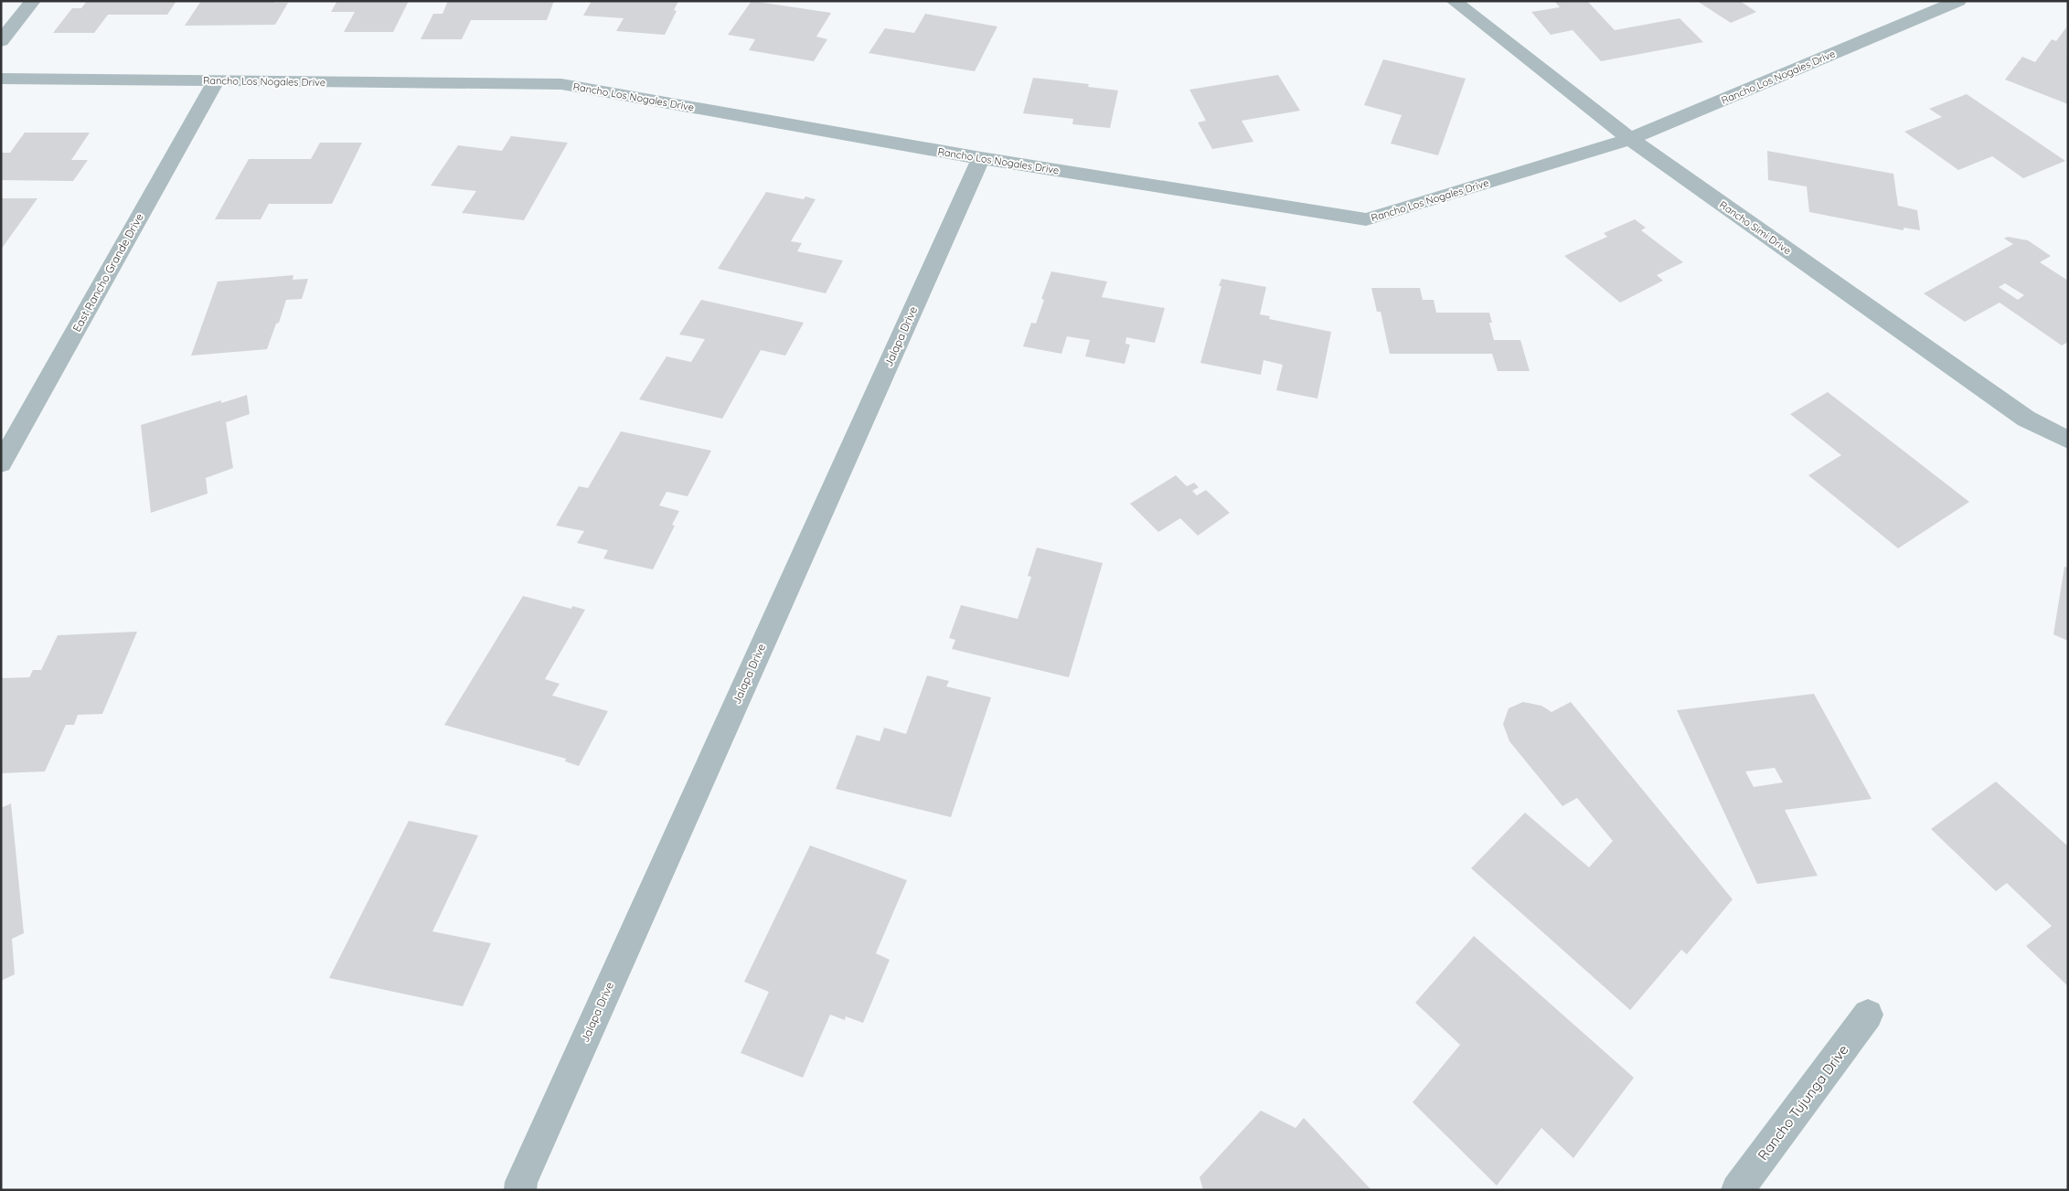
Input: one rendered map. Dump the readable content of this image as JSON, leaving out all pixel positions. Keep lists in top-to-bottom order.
{
  "streets": {
    "street": [
      "Rancho Los Nogales Drive",
      "Rancho Simi Drive",
      "East Rancho Grande Drive",
      "Jalapa Drive",
      "Rancho Tujunga Drive"
    ]
  },
  "crossings": [
    ["Rancho Los Nogales Drive", "Rancho Simi Drive"],
    ["Rancho Los Nogales Drive", "East Rancho Grande Drive"],
    ["Rancho Los Nogales Drive", "Jalapa Drive"]
  ]
}
